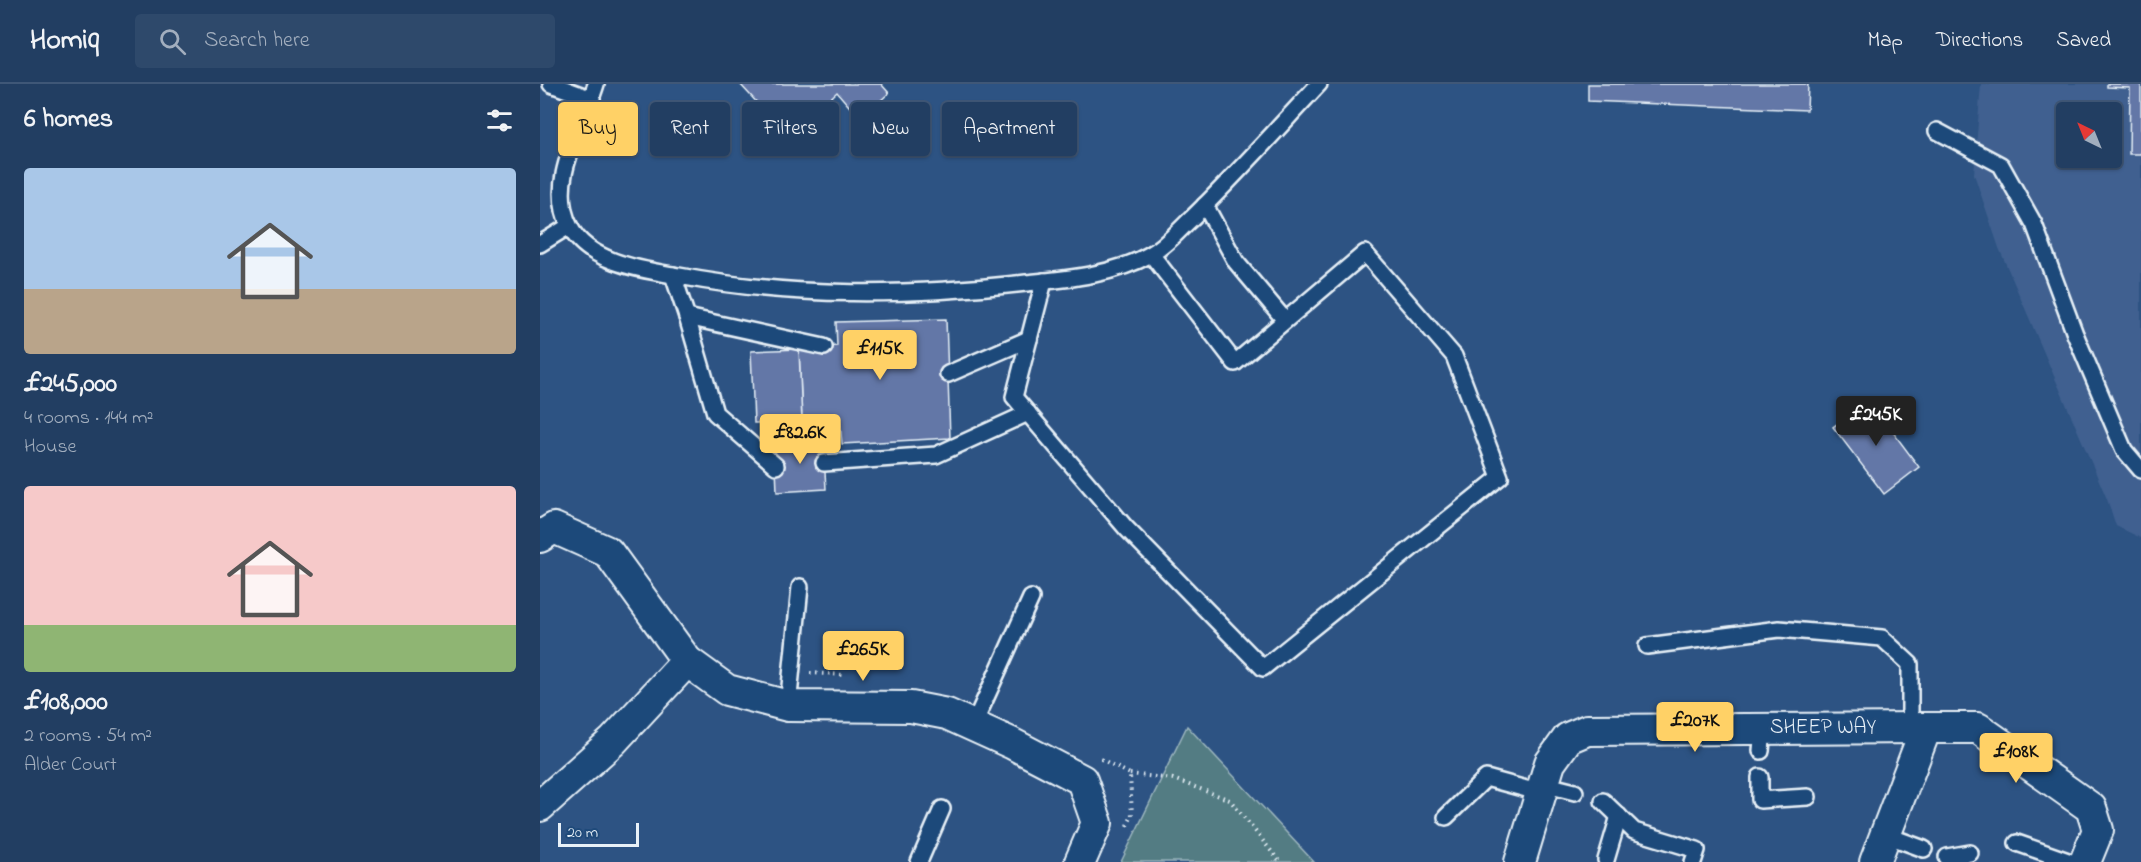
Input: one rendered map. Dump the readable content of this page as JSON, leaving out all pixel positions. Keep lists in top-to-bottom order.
{
  "streets": {
    "street": ["SHEEP WAY"]
  },
  "scale_bar": "20 m",
  "north": "top left",
  "page": {
    "header": "Homiq",
    "search": "Search here",
    "nav": ["Map", "Directions", "Saved"],
    "heading": "6 homes",
    "chip": [
      "Buy",
      "Rent",
      "Filters",
      "New",
      "Apartment"
    ],
    "list": [
      {
        "name": "£245,000",
        "note": "4 rooms · 144 m² · House"
      },
      {
        "name": "£108,000",
        "note": "2 rooms · 54 m² · Alder Court"
      }
    ],
    "price": [
      "£115K",
      "£245K",
      "£82.6K",
      "£265K",
      "£207K",
      "£108K"
    ],
    "scale": "20 m"
  }
}
